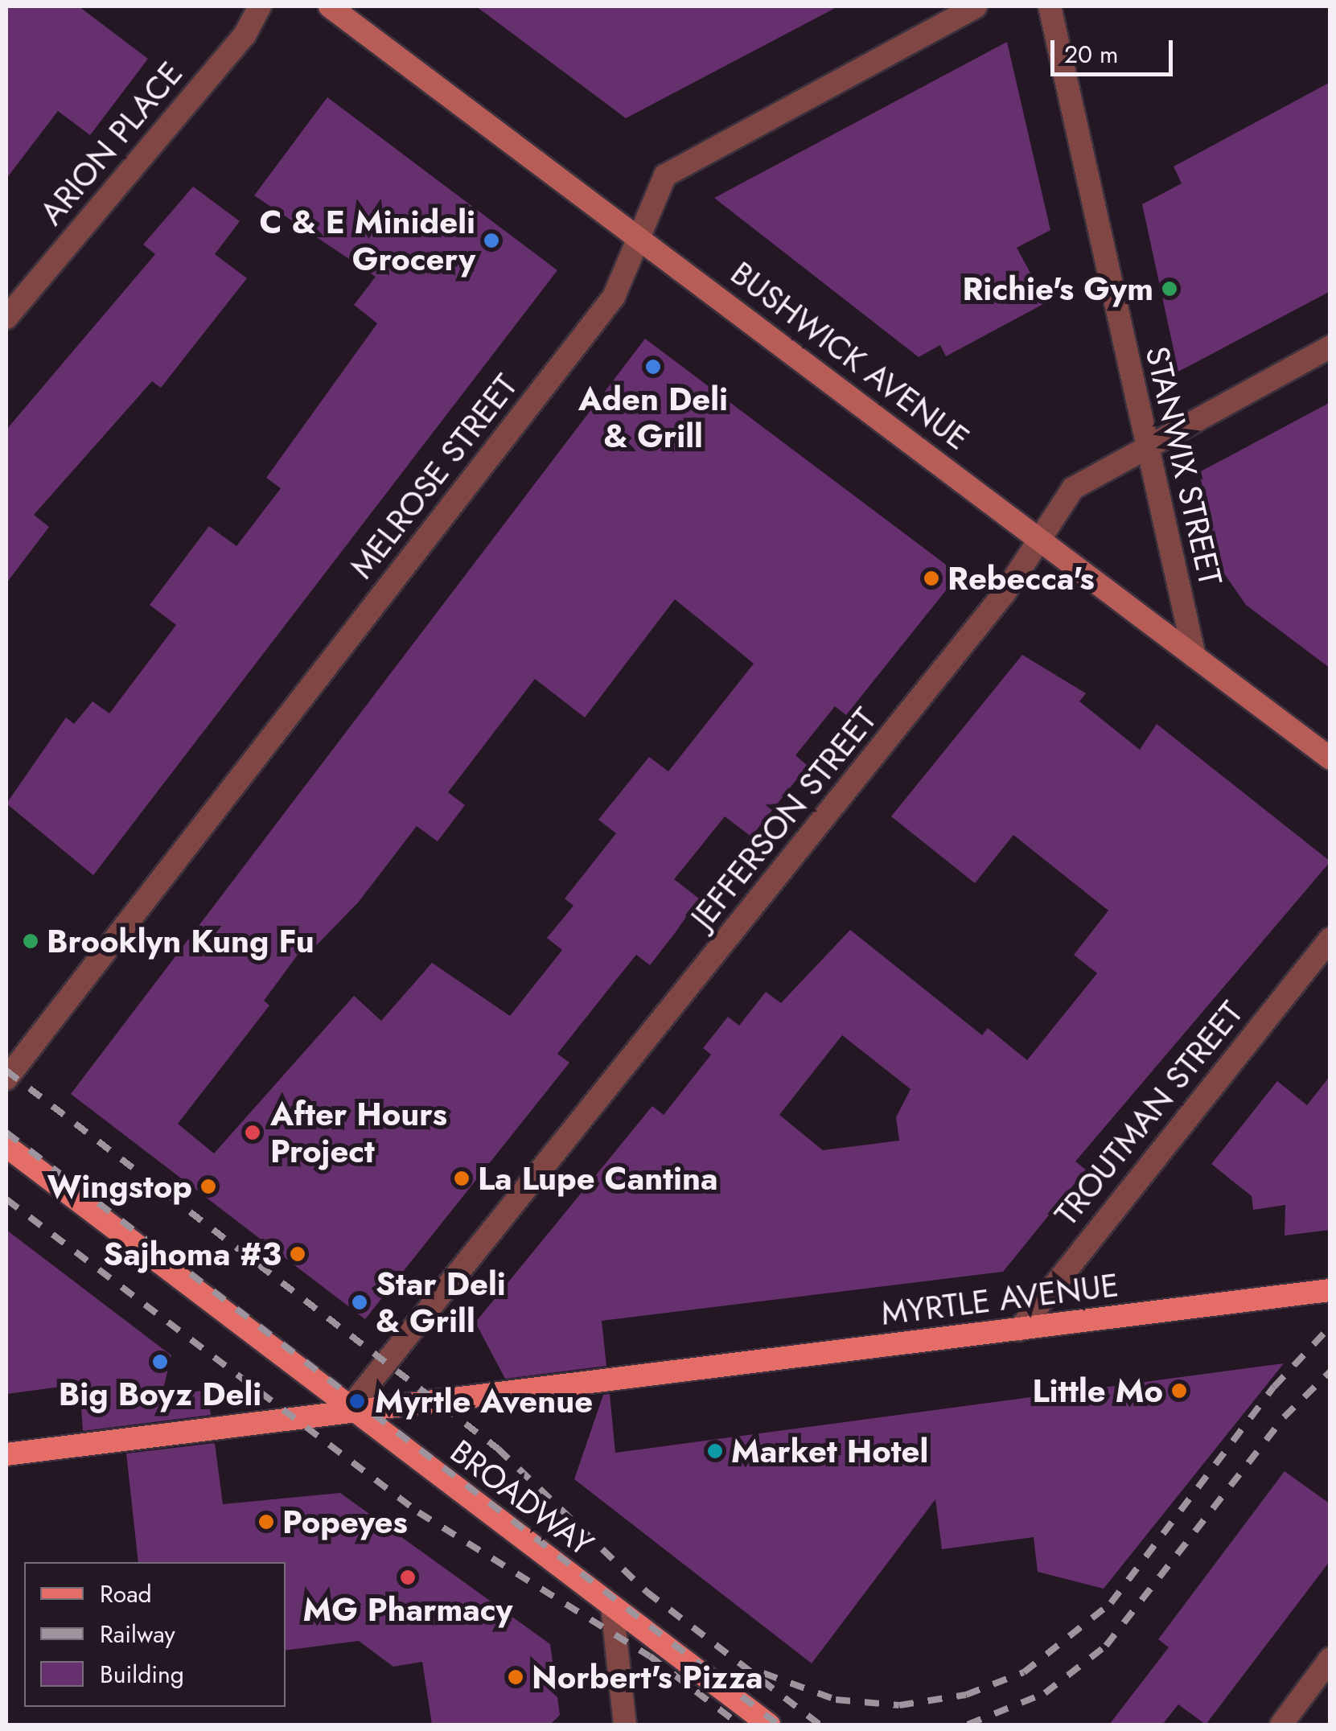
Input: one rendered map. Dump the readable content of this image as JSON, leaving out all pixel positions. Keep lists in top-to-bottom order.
{
  "streets": {
    "main road": ["BUSHWICK AVENUE", "MYRTLE AVENUE", "BROADWAY"],
    "street": [
      "ARION PLACE",
      "STANWIX STREET",
      "MELROSE STREET",
      "JEFFERSON STREET",
      "TROUTMAN STREET"
    ]
  },
  "crossings": [
    ["BUSHWICK AVENUE", "STANWIX STREET"],
    ["BUSHWICK AVENUE", "MELROSE STREET"],
    ["BUSHWICK AVENUE", "JEFFERSON STREET"],
    ["STANWIX STREET", "JEFFERSON STREET"],
    ["JEFFERSON STREET", "MYRTLE AVENUE"],
    ["JEFFERSON STREET", "BROADWAY"],
    ["TROUTMAN STREET", "MYRTLE AVENUE"],
    ["MYRTLE AVENUE", "BROADWAY"]
  ],
  "places": [
    "C & E Minideli Grocery",
    "Richie's Gym",
    "Aden Deli & Grill",
    "Rebecca's",
    "Brooklyn Kung Fu",
    "After Hours Project",
    "La Lupe Cantina",
    "Wingstop",
    "Sajhoma #3",
    "Star Deli & Grill",
    "Big Boyz Deli",
    "Little Mo",
    "Myrtle Avenue",
    "Market Hotel",
    "Popeyes",
    "MG Pharmacy",
    "Norbert's Pizza"
  ],
  "legend": ["Road", "Railway", "Building"],
  "scale_bar": "20 m"
}
